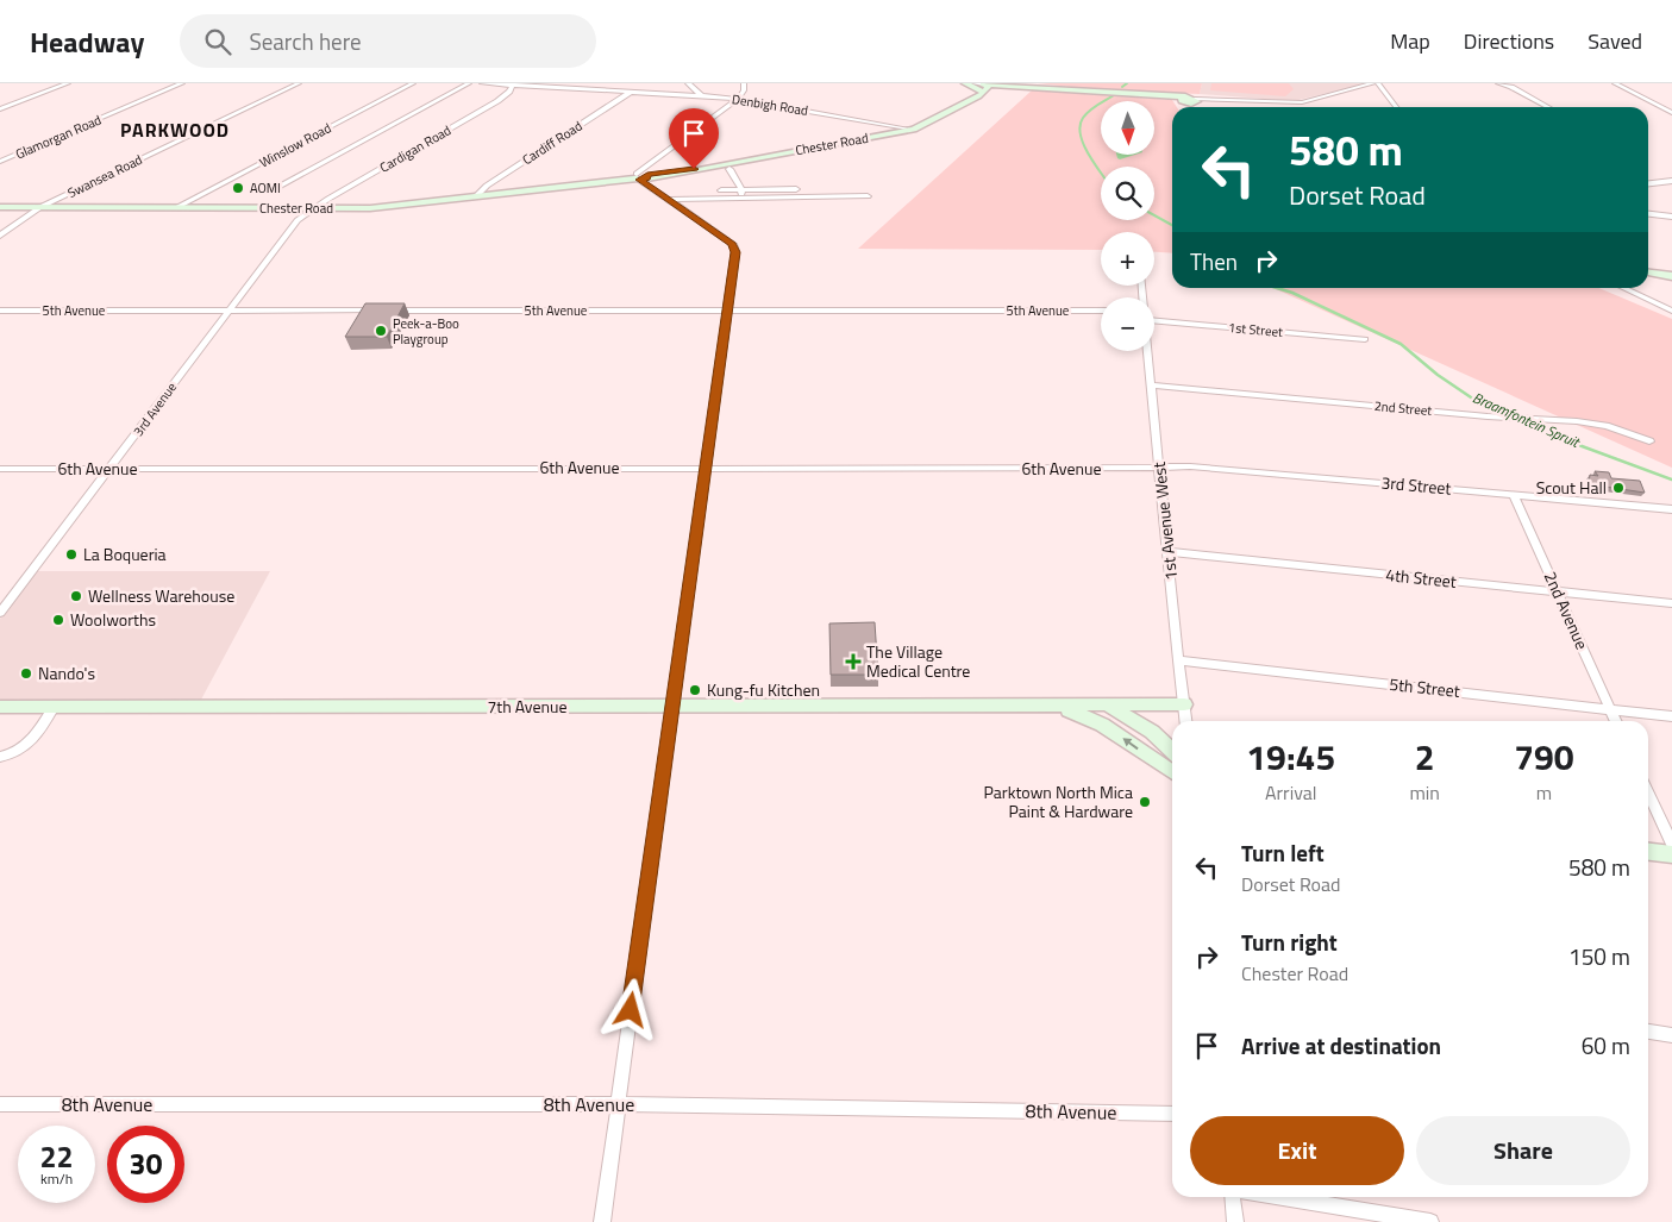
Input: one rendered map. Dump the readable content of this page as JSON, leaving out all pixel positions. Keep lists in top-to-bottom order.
{
  "streets": {
    "street": [
      "Denbigh Road",
      "Glamorgan Road",
      "Cardiff Road",
      "Chester Road",
      "Winslow Road",
      "Cardigan Road",
      "Swansea Road",
      "5th Avenue",
      "1st Street",
      "2nd Street",
      "3rd Avenue",
      "6th Avenue",
      "3rd Street",
      "1st Avenue West",
      "4th Street",
      "2nd Avenue",
      "5th Street",
      "7th Avenue",
      "8th Avenue"
    ]
  },
  "crossings": [
    ["Denbigh Road", "Cardiff Road"],
    ["Denbigh Road", "Chester Road"],
    ["Denbigh Road", "Cardigan Road"],
    ["Cardiff Road", "Chester Road"],
    ["Chester Road", "Winslow Road"],
    ["Chester Road", "Cardigan Road"],
    ["Chester Road", "Swansea Road"],
    ["Chester Road", "3rd Avenue"],
    ["Cardigan Road", "3rd Avenue"],
    ["5th Avenue", "3rd Avenue"],
    ["2nd Street", "1st Avenue West"],
    ["3rd Avenue", "6th Avenue"],
    ["6th Avenue", "3rd Street"],
    ["6th Avenue", "1st Avenue West"],
    ["3rd Street", "1st Avenue West"],
    ["3rd Street", "2nd Avenue"],
    ["1st Avenue West", "4th Street"],
    ["1st Avenue West", "5th Street"],
    ["1st Avenue West", "7th Avenue"],
    ["4th Street", "2nd Avenue"],
    ["2nd Avenue", "5th Street"]
  ],
  "districts": ["PARKWOOD"],
  "water": ["Braamfontein Spruit"],
  "places": {
    "other": [
      "AOMI",
      "Peek-a-Boo Playgroup",
      "Scout Hall",
      "La Boqueria",
      "Wellness Warehouse",
      "Woolworths",
      "Nando's",
      "Kung-fu Kitchen",
      "Parktown North Mica Paint & Hardware"
    ],
    "health": ["The Village Medical Centre"]
  },
  "north": "bottom",
  "page": {
    "header": "Headway",
    "search": "Search here",
    "nav": ["Map", "Directions", "Saved"],
    "map_buttons": ["+", "−"],
    "turn": ["580 m", "Dorset Road"],
    "then": "Then",
    "eta": [
      "19:45",
      "Arrival",
      "2",
      "min",
      "790",
      "m"
    ],
    "list": [
      {
        "name": "Turn left",
        "note": "Dorset Road",
        "value": "580 m"
      },
      {
        "name": "Turn right",
        "note": "Chester Road",
        "value": "150 m"
      },
      {
        "name": "Arrive at destination",
        "value": "60 m"
      }
    ],
    "buttons": ["Exit", "Share"],
    "speed": "22 km/h",
    "limit": "30"
  }
}
